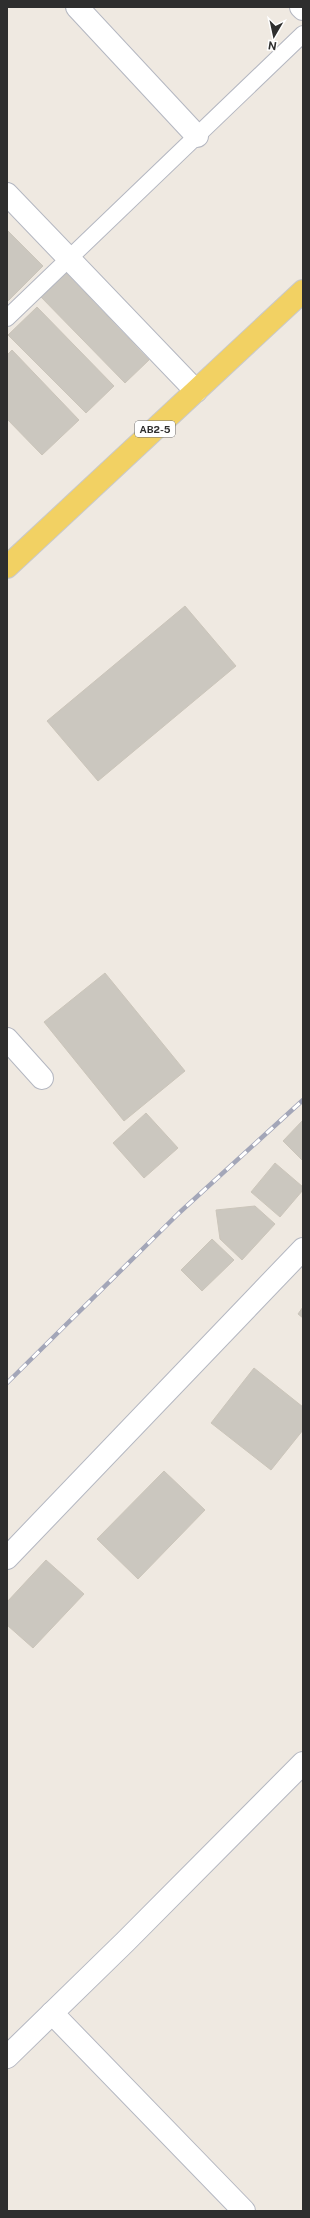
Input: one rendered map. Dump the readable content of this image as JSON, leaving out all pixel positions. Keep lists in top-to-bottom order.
{
  "streets": {
    "main road": ["AB2-5"]
  },
  "north": "bottom"
}
